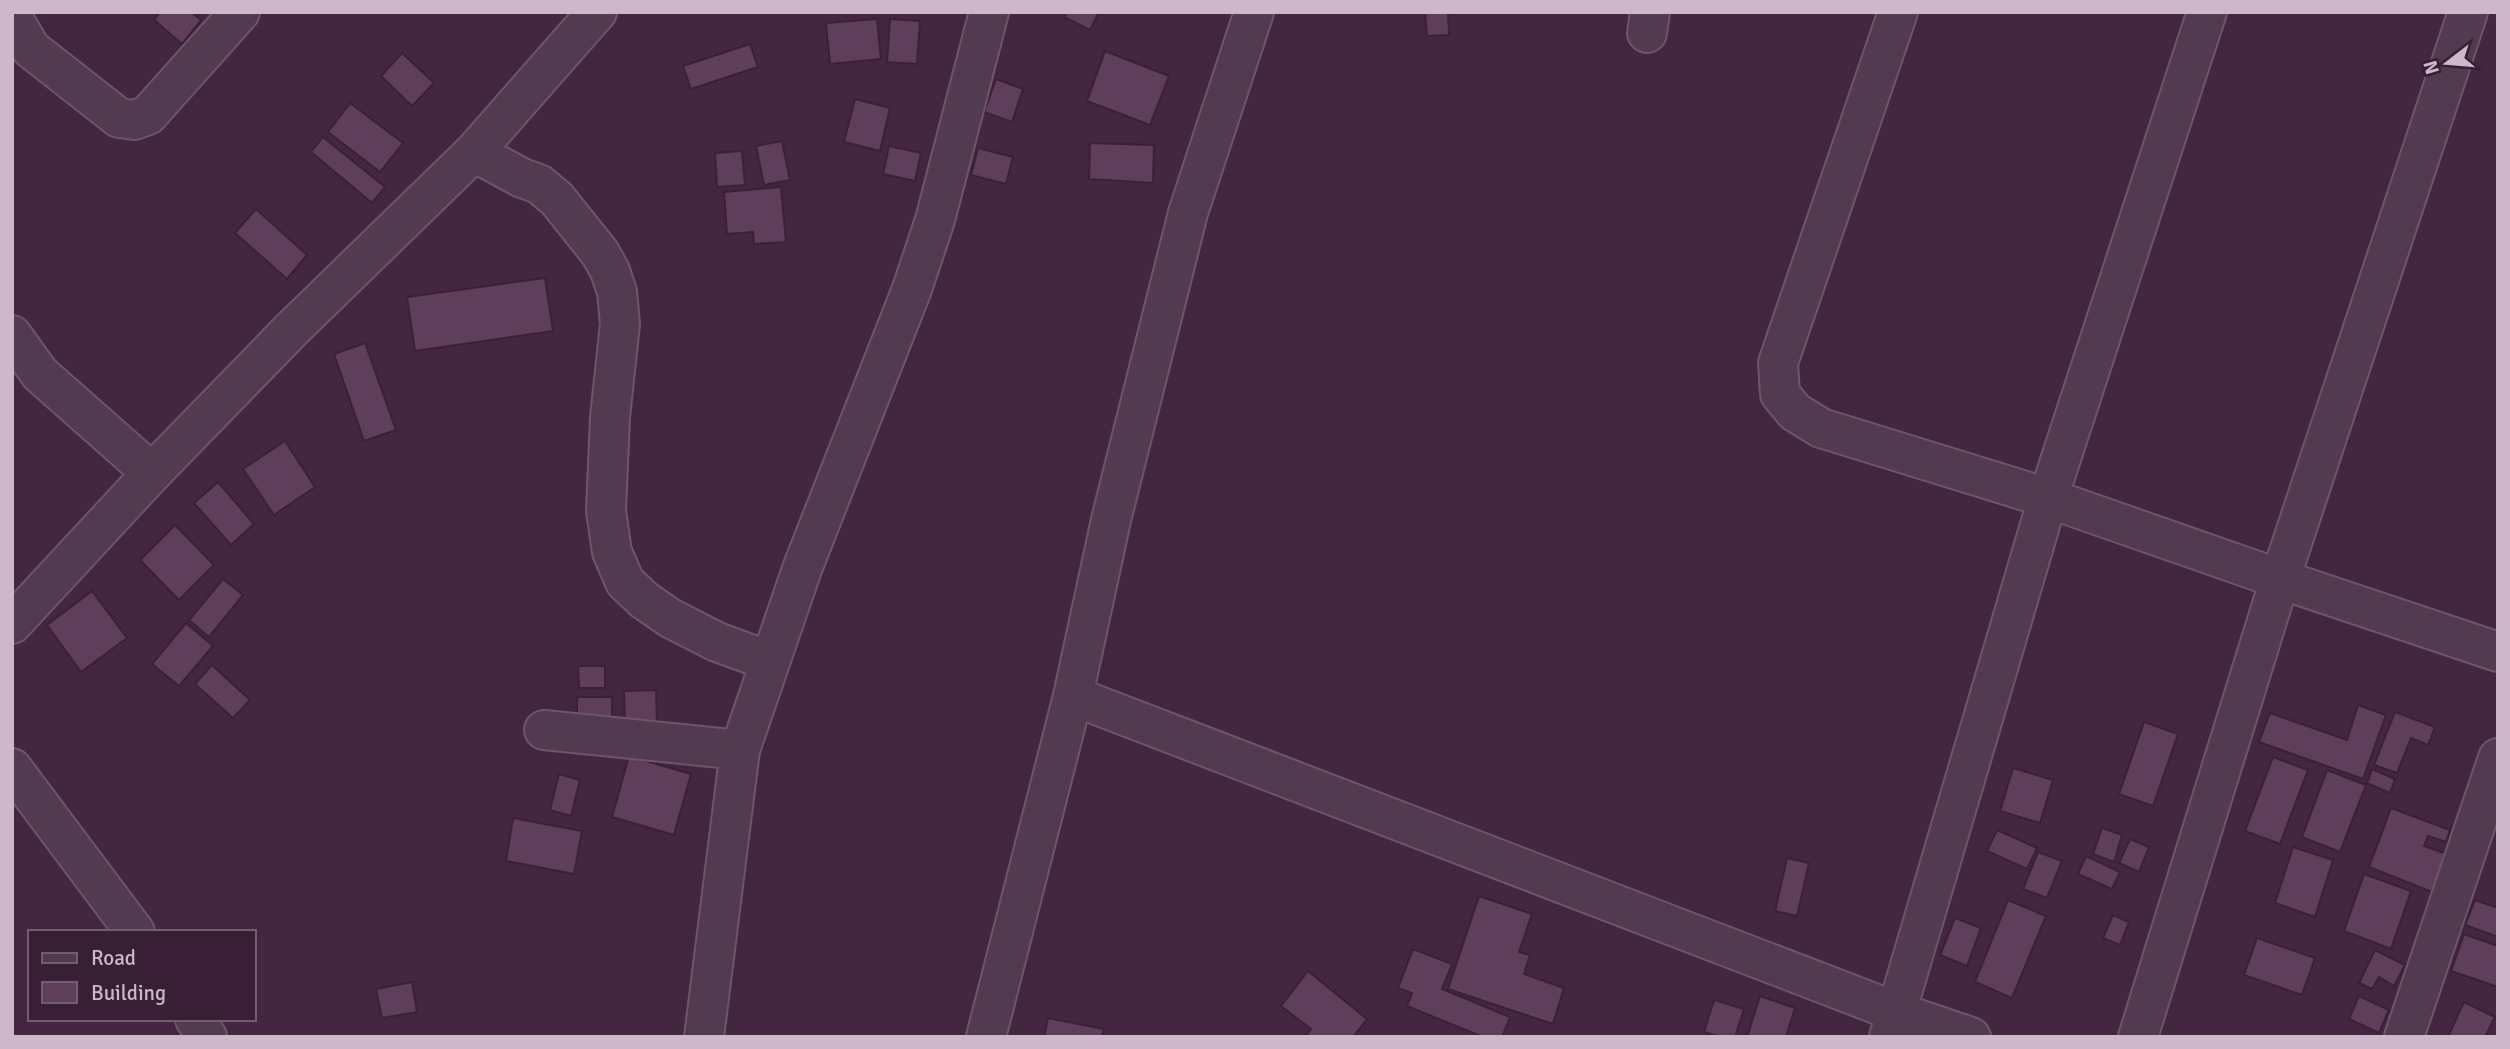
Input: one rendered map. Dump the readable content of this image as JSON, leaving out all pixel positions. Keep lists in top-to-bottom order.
{
  "legend": ["Road", "Building"],
  "north": "left"
}
